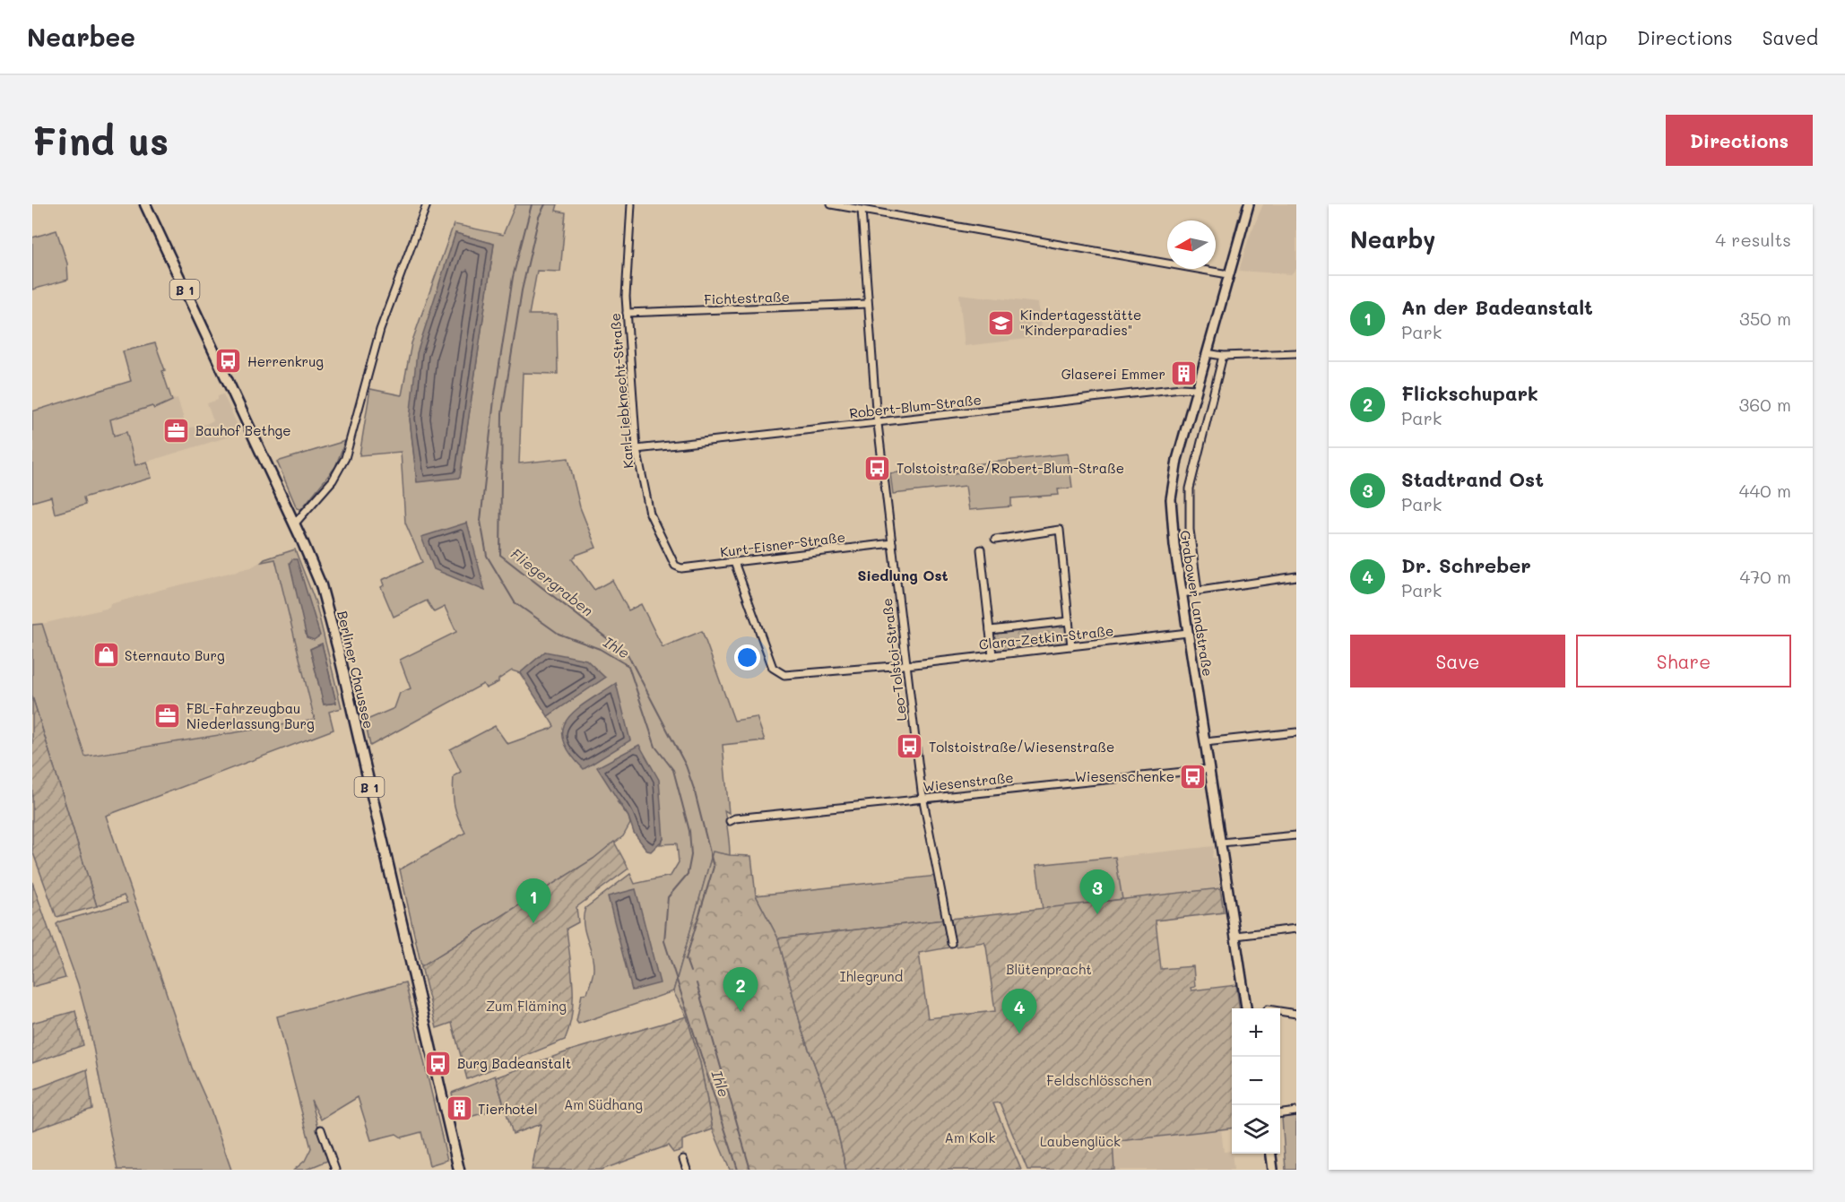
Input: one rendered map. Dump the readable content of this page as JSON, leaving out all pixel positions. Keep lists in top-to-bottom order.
{
  "streets": {
    "main road": ["B 1", "Grabower Landstraße", "Berliner Chaussee"],
    "street": [
      "Fichtestraße",
      "Karl-Liebknecht-Straße",
      "Robert-Blum-Straße",
      "Kurt-Eisner-Straße",
      "Clara-Zetkin-Straße",
      "Leo-Tolstoi-Straße",
      "Wiesenstraße"
    ]
  },
  "crossings": [
    ["Fichtestraße", "Karl-Liebknecht-Straße"],
    ["Fichtestraße", "Leo-Tolstoi-Straße"],
    ["Karl-Liebknecht-Straße", "Robert-Blum-Straße"],
    ["Karl-Liebknecht-Straße", "Kurt-Eisner-Straße"],
    ["Robert-Blum-Straße", "Grabower Landstraße"],
    ["Robert-Blum-Straße", "Leo-Tolstoi-Straße"],
    ["Kurt-Eisner-Straße", "Clara-Zetkin-Straße"],
    ["Kurt-Eisner-Straße", "Leo-Tolstoi-Straße"],
    ["Grabower Landstraße", "Clara-Zetkin-Straße"],
    ["Grabower Landstraße", "Wiesenstraße"],
    ["Clara-Zetkin-Straße", "Leo-Tolstoi-Straße"],
    ["Leo-Tolstoi-Straße", "Wiesenstraße"]
  ],
  "districts": ["Siedlung Ost"],
  "water": ["Fliegergraben", "Ihle"],
  "parks": [
    "Blütenpracht",
    "Ihlegrund",
    "Zum Fläming",
    "Feldschlösschen",
    "Am Südhang",
    "Am Kolk",
    "Laubenglück"
  ],
  "places": {
    "school or university": ["Kindertagesstätte \"Kinderparadies\""],
    "bus stop": [
      "Herrenkrug",
      "Tolstoistraße/Robert-Blum-Straße",
      "Tolstoistraße/Wiesenstraße",
      "Wiesenschenke",
      "Burg Badeanstalt"
    ],
    "building": ["Glaserei Emmer", "Tierhotel"],
    "office": ["Bauhof Bethge", "FBL-Fahrzeugbau Niederlassung Burg"],
    "shop": ["Sternauto Burg"]
  },
  "north": "left",
  "page": {
    "header": "Nearbee",
    "nav": ["Map", "Directions", "Saved"],
    "buttons": [
      "Directions",
      ["Save", "Share"]
    ],
    "title": "Find us",
    "heading": ["Nearby", "4 results"],
    "list": [
      {
        "mark": "1",
        "name": "An der Badeanstalt",
        "note": "Park",
        "value": "350 m"
      },
      {
        "mark": "2",
        "name": "Flickschupark",
        "note": "Park",
        "value": "360 m"
      },
      {
        "mark": "3",
        "name": "Stadtrand Ost",
        "note": "Park",
        "value": "440 m"
      },
      {
        "mark": "4",
        "name": "Dr. Schreber",
        "note": "Park",
        "value": "470 m"
      }
    ],
    "pins": [
      "3",
      "1",
      "2",
      "4"
    ],
    "map_buttons": ["+", "−"]
  }
}
